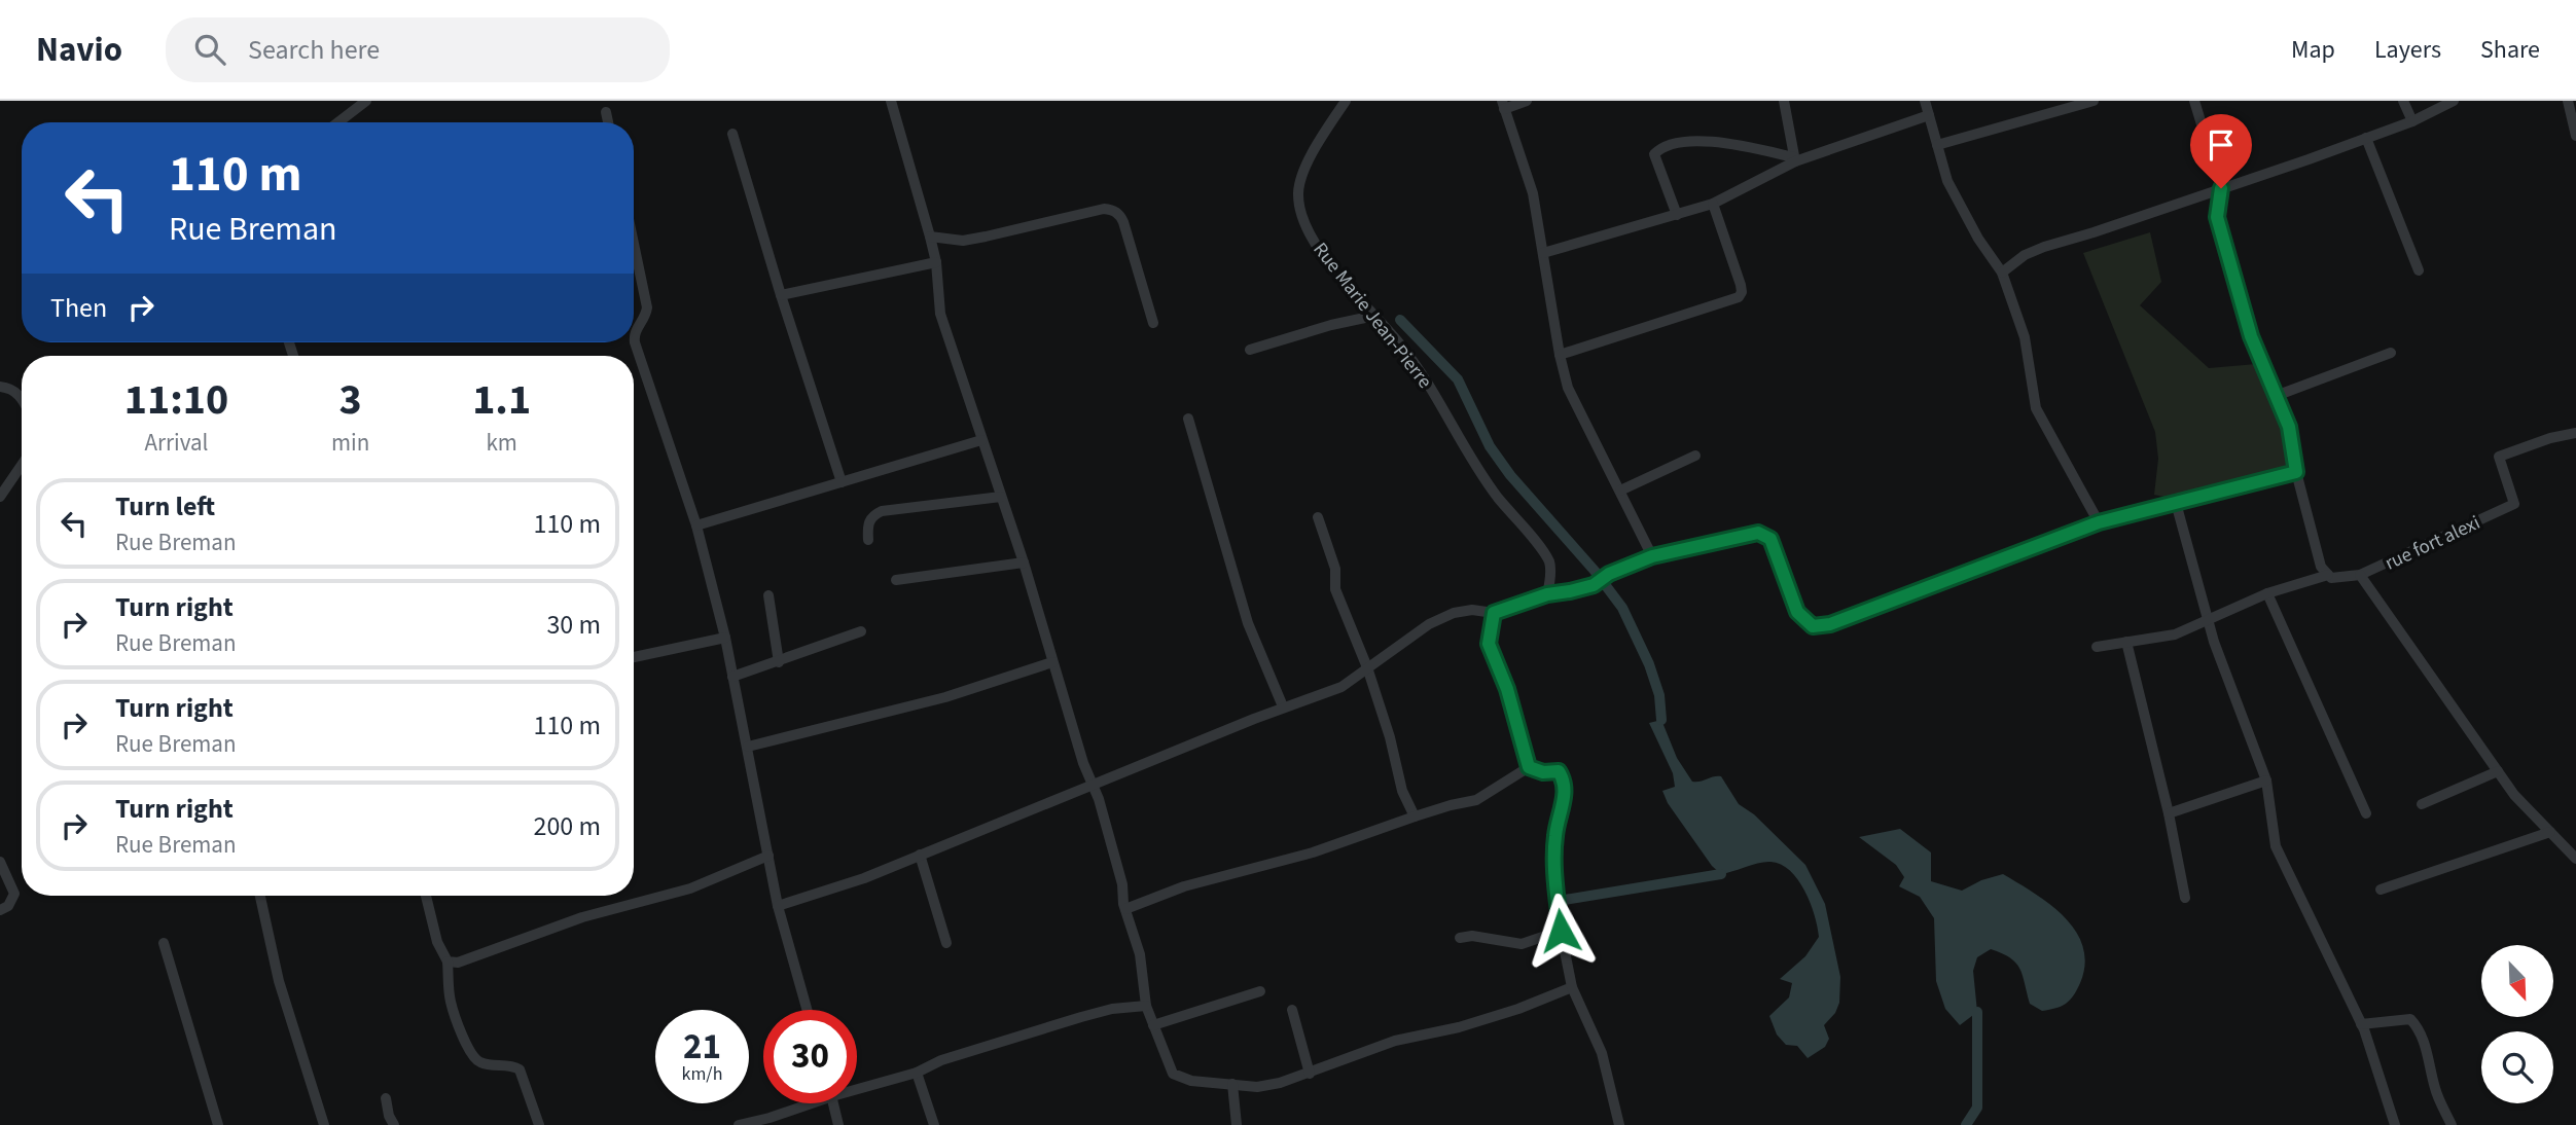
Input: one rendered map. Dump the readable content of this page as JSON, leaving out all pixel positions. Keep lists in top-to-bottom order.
{
  "streets": {
    "street": ["Rue Marie Jean-Pierre", "rue fort alexi"]
  },
  "north": "bottom right",
  "page": {
    "header": "Navio",
    "search": "Search here",
    "nav": ["Map", "Layers", "Share"],
    "turn": ["110 m", "Rue Breman"],
    "then": "Then",
    "eta": [
      "11:10",
      "Arrival",
      "3",
      "min",
      "1.1",
      "km"
    ],
    "list": [
      {
        "name": "Turn left",
        "note": "Rue Breman",
        "value": "110 m"
      },
      {
        "name": "Turn right",
        "note": "Rue Breman",
        "value": "30 m"
      },
      {
        "name": "Turn right",
        "note": "Rue Breman",
        "value": "110 m"
      },
      {
        "name": "Turn right",
        "note": "Rue Breman",
        "value": "200 m"
      }
    ],
    "speed": "21 km/h",
    "limit": "30"
  }
}
